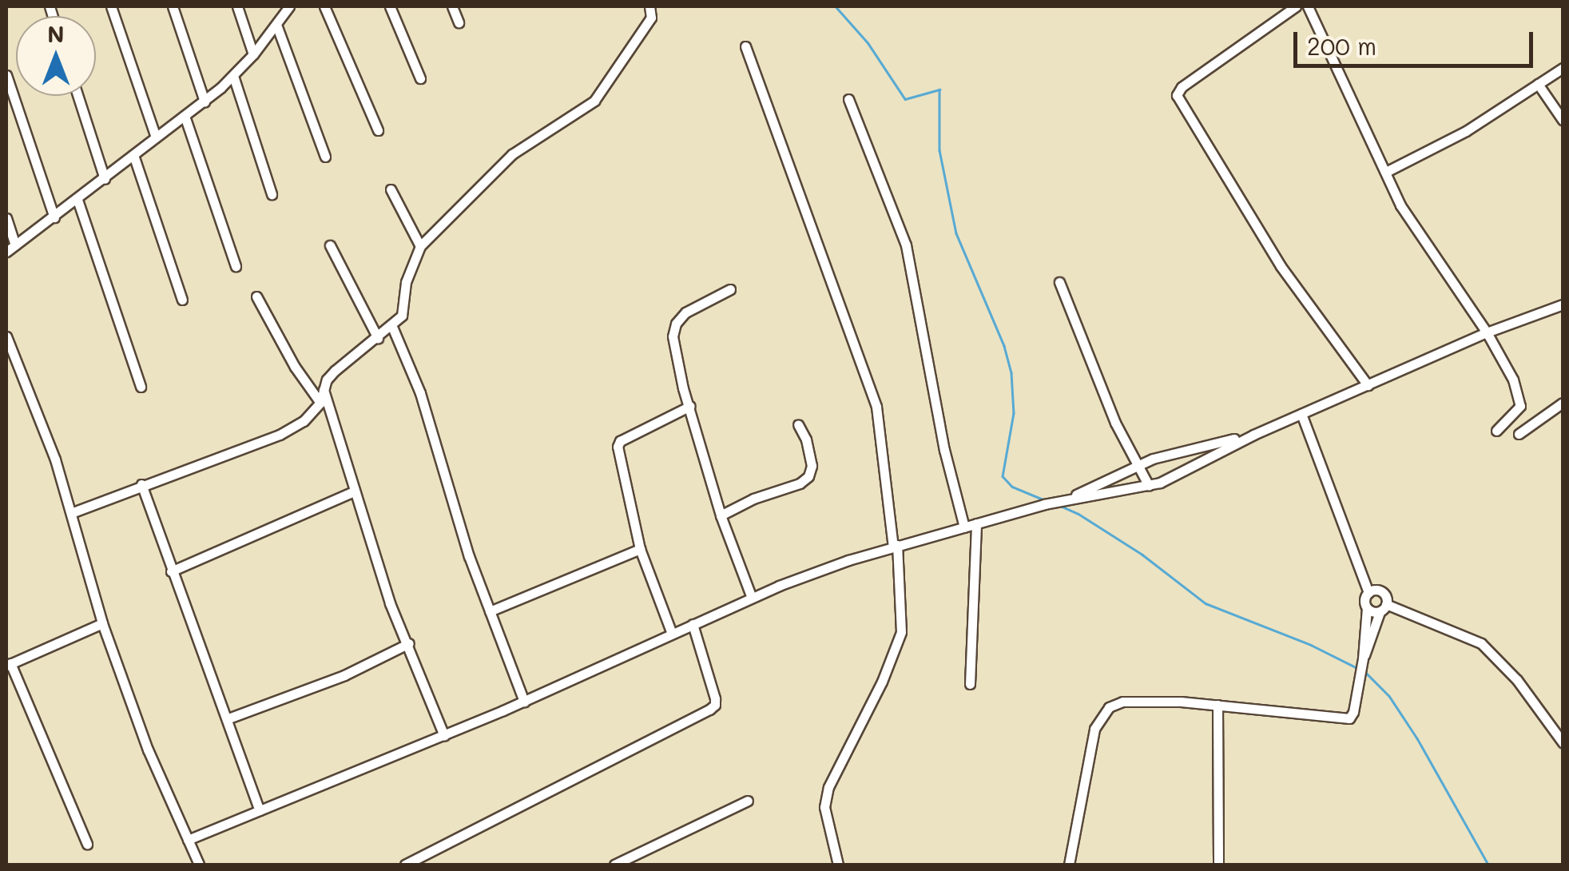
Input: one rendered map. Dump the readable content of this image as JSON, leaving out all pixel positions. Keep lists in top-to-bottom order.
{
  "scale_bar": "200 m",
  "north": "top"
}
